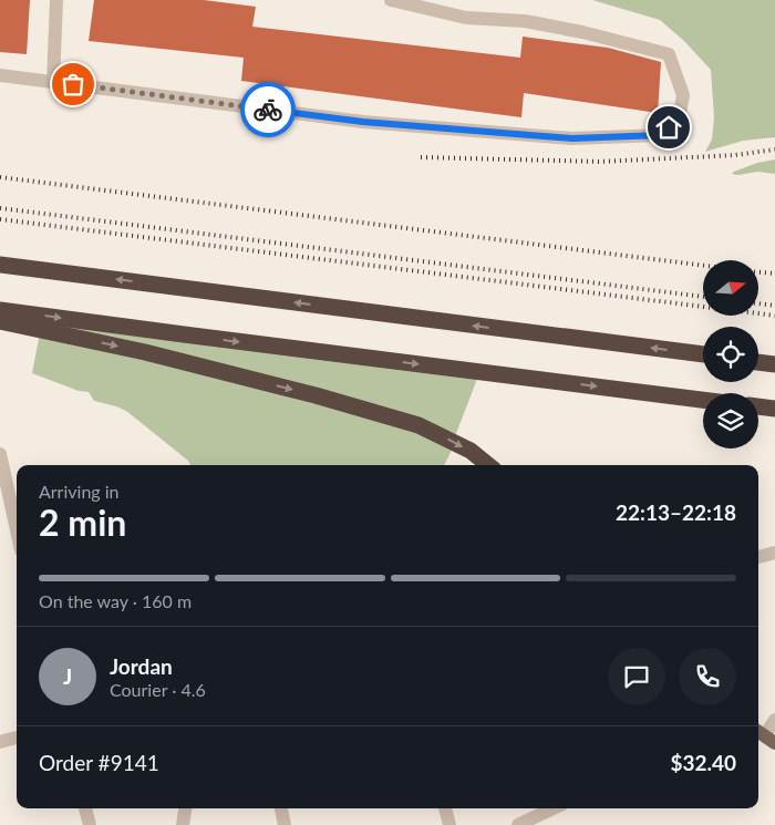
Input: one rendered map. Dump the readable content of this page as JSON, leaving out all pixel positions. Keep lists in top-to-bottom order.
{
  "north": "right",
  "page": {
    "heading": ["2 min", "Arriving in", "22:13–22:18"],
    "panel": [
      "Jordan",
      "Courier · 4.6",
      "Order #9141",
      "$32.40"
    ],
    "bar": "On the way · 160 m",
    "round": "J"
  }
}
